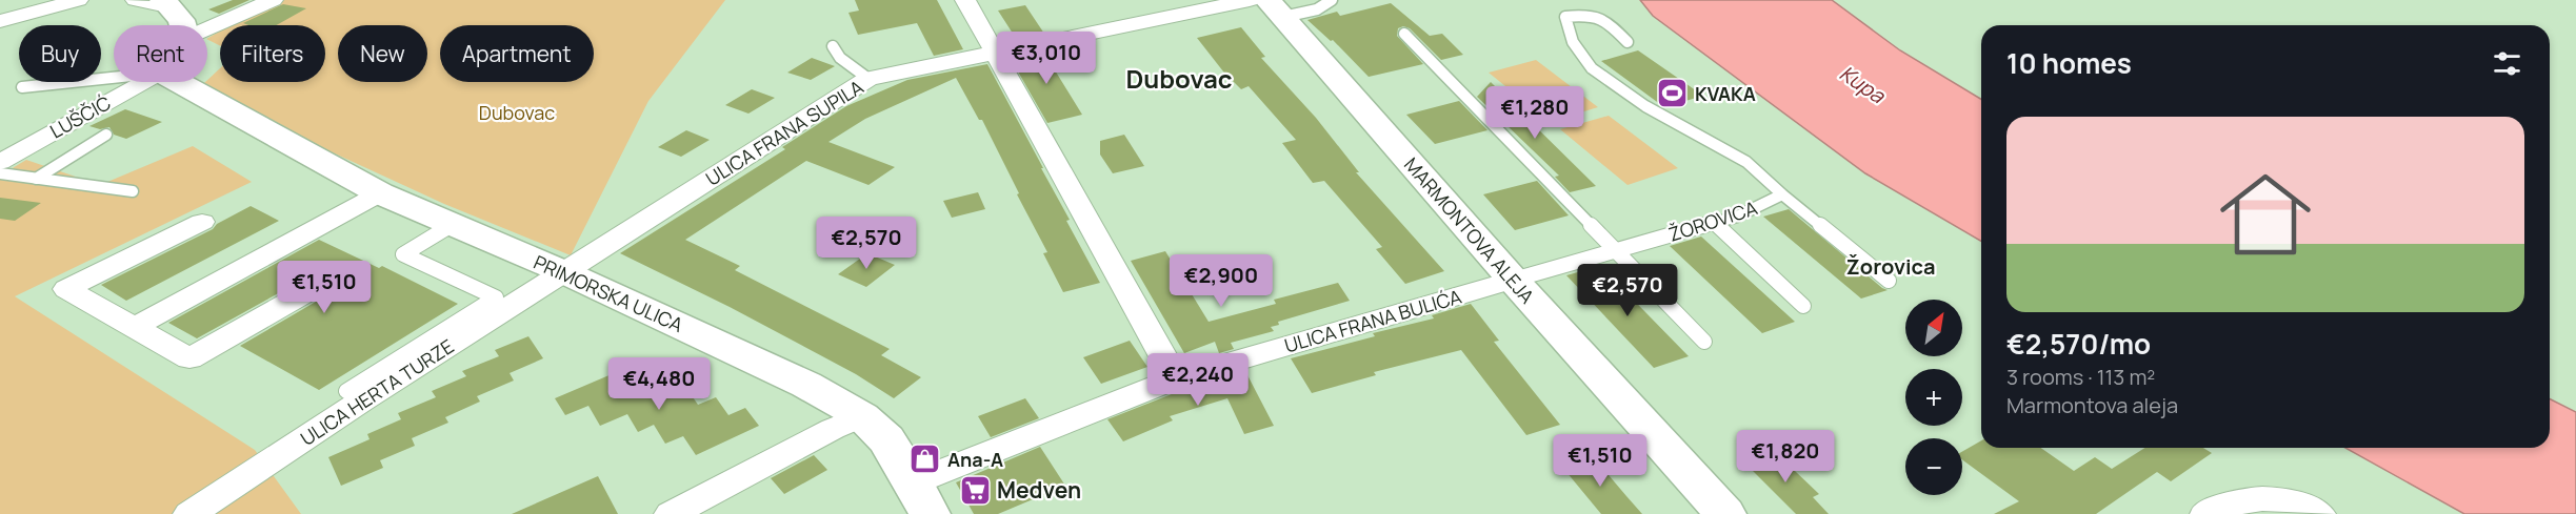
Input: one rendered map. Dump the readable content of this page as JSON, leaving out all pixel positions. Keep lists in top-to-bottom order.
{
  "streets": {
    "main road": ["MARMONTOVA ALEJA", "PRIMORSKA ULICA"],
    "street": [
      "LUŠČIĆ",
      "ULICA FRANA SUPILA",
      "ULICA FRANA BULIĆA",
      "ULICA HERTA TURZE"
    ],
    "lane": ["ŽOROVICA"]
  },
  "crossings": [
    ["ULICA FRANA SUPILA", "MARMONTOVA ALEJA"],
    ["ULICA FRANA SUPILA", "PRIMORSKA ULICA"],
    ["ULICA FRANA SUPILA", "ULICA HERTA TURZE"],
    ["ŽOROVICA", "MARMONTOVA ALEJA"],
    ["ŽOROVICA", "ULICA FRANA BULIĆA"],
    ["MARMONTOVA ALEJA", "ULICA FRANA BULIĆA"],
    ["PRIMORSKA ULICA", "ULICA FRANA BULIĆA"],
    ["PRIMORSKA ULICA", "ULICA HERTA TURZE"]
  ],
  "districts": ["Dubovac", "Žorovica"],
  "water": ["Kupa"],
  "parks": ["Dubovac"],
  "places": {
    "sports": ["KVAKA"],
    "shop": ["Ana-A"],
    "supermarket": ["Medven"]
  },
  "north": "top right",
  "page": {
    "chip": [
      "Buy",
      "Rent",
      "Filters",
      "New",
      "Apartment"
    ],
    "heading": "10 homes",
    "price": [
      "€3,010",
      "€1,280",
      "€2,570",
      "€2,900",
      "€1,510",
      "€2,570",
      "€2,240",
      "€4,480",
      "€1,820",
      "€1,510"
    ],
    "list": [
      {
        "name": "€2,570/mo",
        "note": "3 rooms · 113 m² · Marmontova aleja"
      }
    ],
    "map_buttons": ["+", "−"]
  }
}
